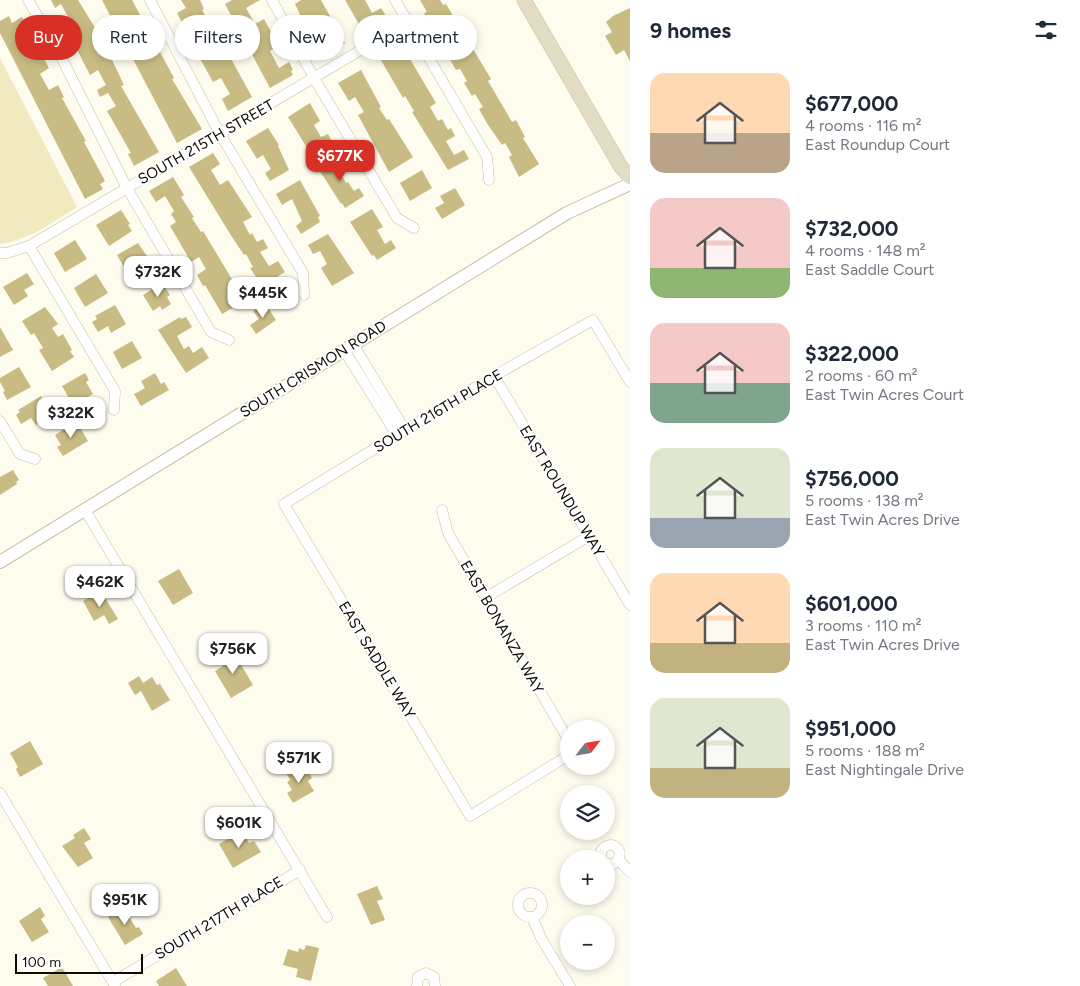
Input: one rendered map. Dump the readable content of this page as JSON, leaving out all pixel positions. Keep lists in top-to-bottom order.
{
  "streets": {
    "street": [
      "SOUTH 215TH STREET",
      "SOUTH CRISMON ROAD",
      "SOUTH 216TH PLACE",
      "EAST ROUNDUP WAY",
      "EAST BONANZA WAY",
      "EAST SADDLE WAY",
      "SOUTH 217TH PLACE"
    ]
  },
  "crossings": [
    ["SOUTH 216TH PLACE", "EAST ROUNDUP WAY"],
    ["SOUTH 216TH PLACE", "EAST SADDLE WAY"]
  ],
  "scale_bar": "100 m",
  "north": "top right",
  "page": {
    "heading": "9 homes",
    "chip": [
      "Buy",
      "Rent",
      "Filters",
      "New",
      "Apartment"
    ],
    "list": [
      {
        "name": "$677,000",
        "note": "4 rooms · 116 m² · East Roundup Court"
      },
      {
        "name": "$732,000",
        "note": "4 rooms · 148 m² · East Saddle Court"
      },
      {
        "name": "$322,000",
        "note": "2 rooms · 60 m² · East Twin Acres Court"
      },
      {
        "name": "$756,000",
        "note": "5 rooms · 138 m² · East Twin Acres Drive"
      },
      {
        "name": "$601,000",
        "note": "3 rooms · 110 m² · East Twin Acres Drive"
      },
      {
        "name": "$951,000",
        "note": "5 rooms · 188 m² · East Nightingale Drive"
      }
    ],
    "price": [
      "$677K",
      "$732K",
      "$445K",
      "$322K",
      "$462K",
      "$756K",
      "$571K",
      "$601K",
      "$951K"
    ],
    "map_buttons": ["+", "−"],
    "scale": "100 m"
  }
}
